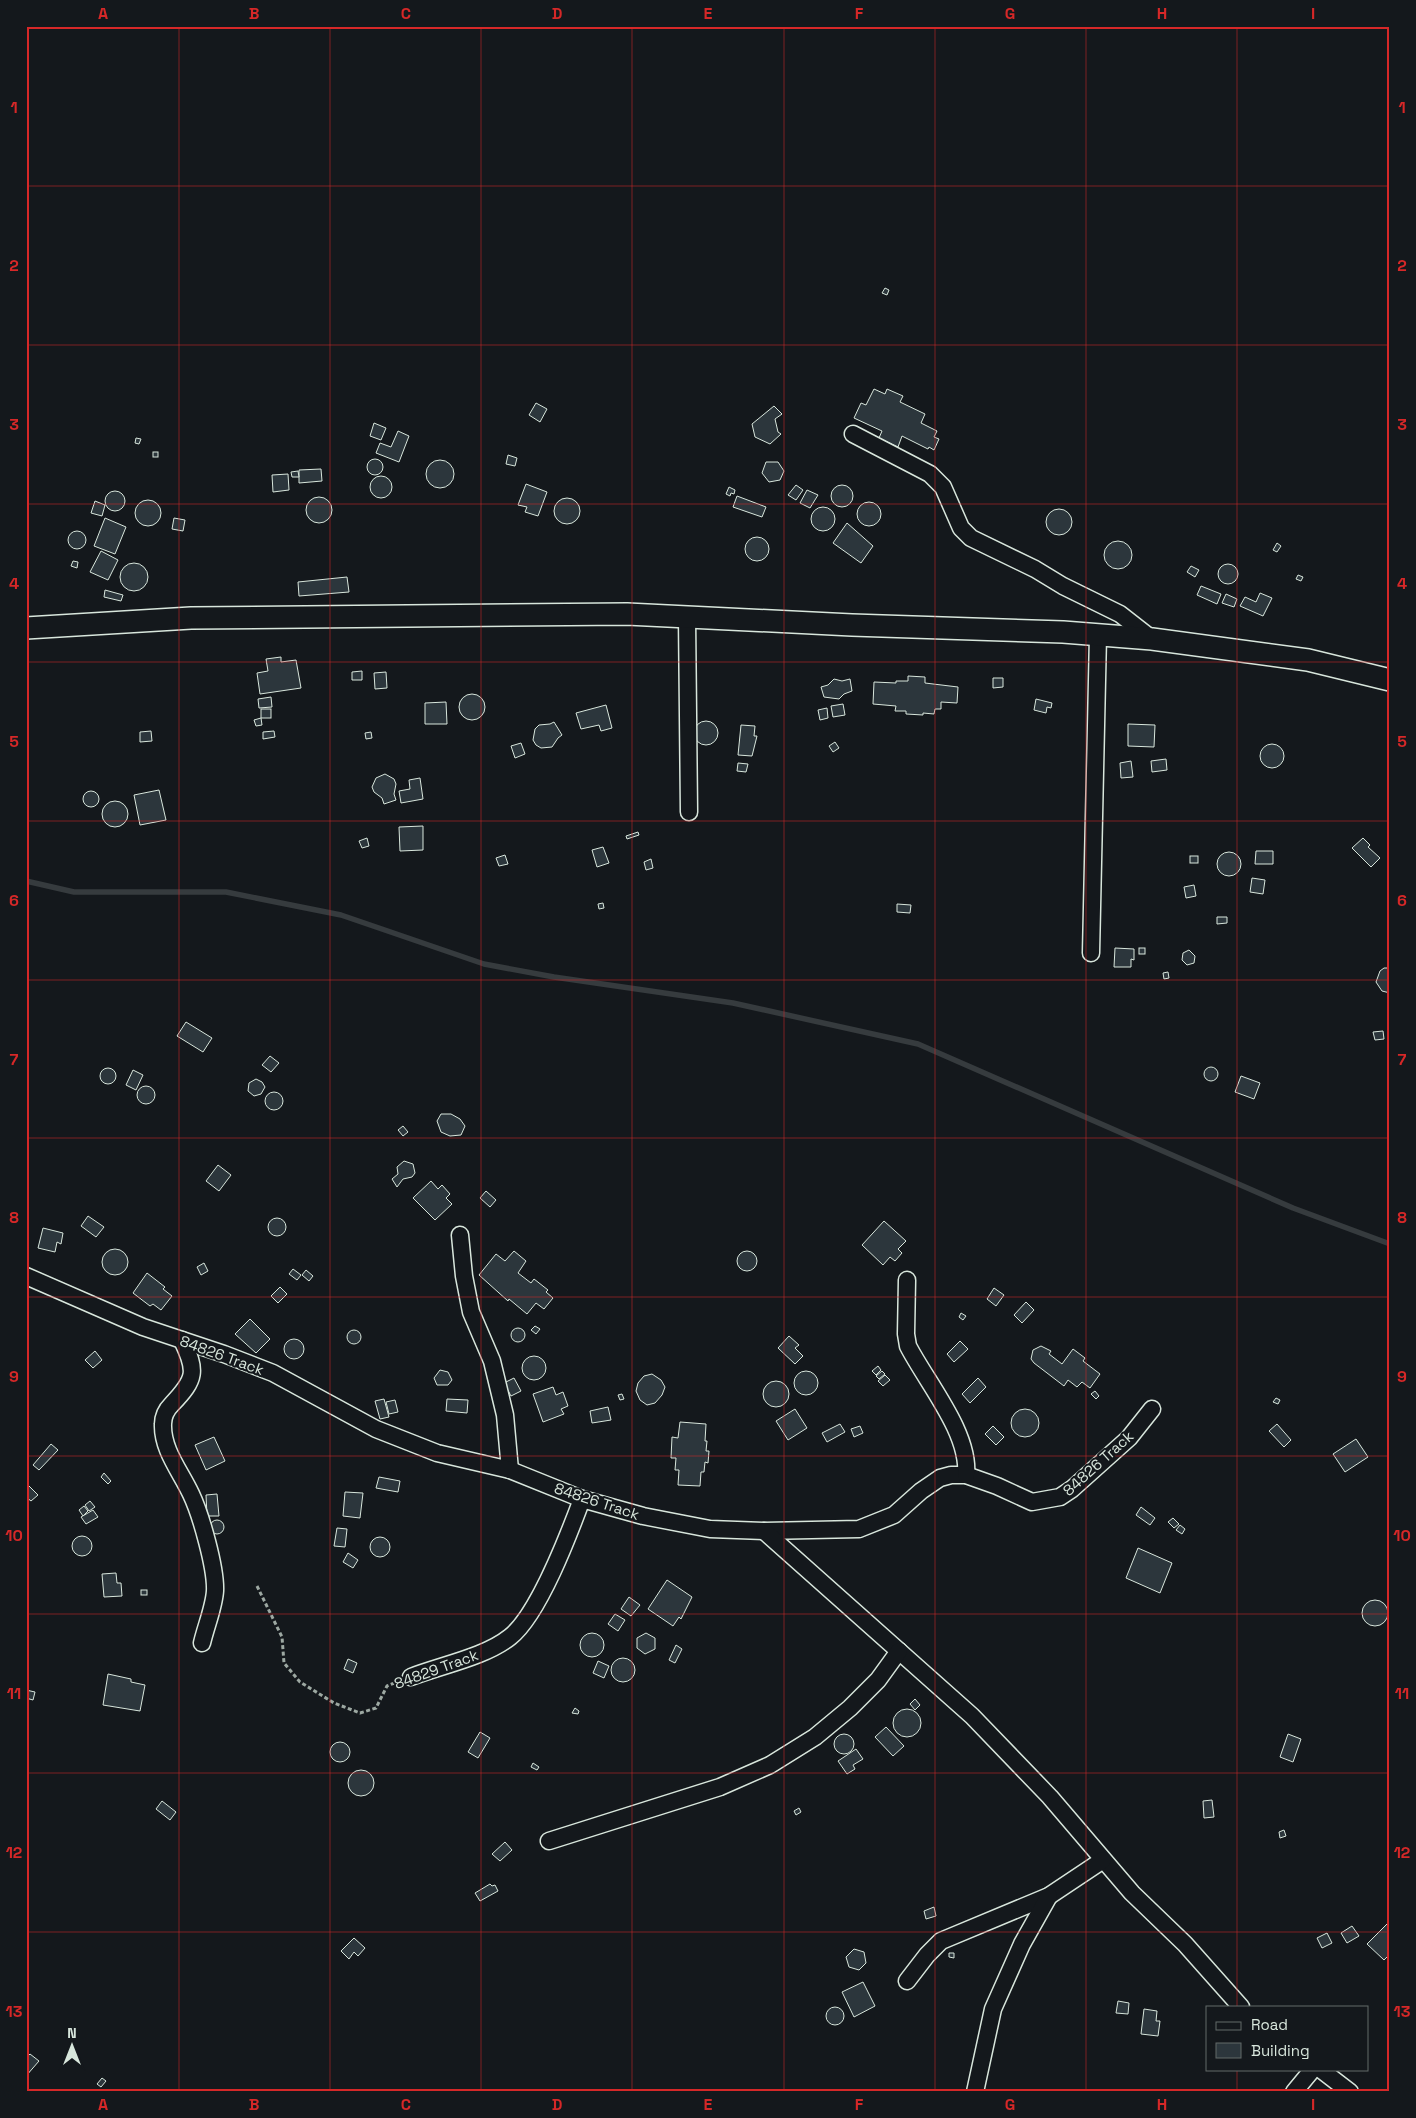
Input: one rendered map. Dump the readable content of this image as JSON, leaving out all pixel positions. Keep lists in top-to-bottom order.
{
  "streets": {
    "street": ["84826 Track", "84829 Track"]
  },
  "crossings": [
    ["84826 Track", "84829 Track"]
  ],
  "legend": ["Road", "Building"],
  "north": "top",
  "grid": {
    "columns": [
      "A",
      "B",
      "C",
      "D",
      "E",
      "F",
      "G",
      "H",
      "I"
    ],
    "rows": [
      "1",
      "2",
      "3",
      "4",
      "5",
      "6",
      "7",
      "8",
      "9",
      "10",
      "11",
      "12",
      "13"
    ]
  }
}
